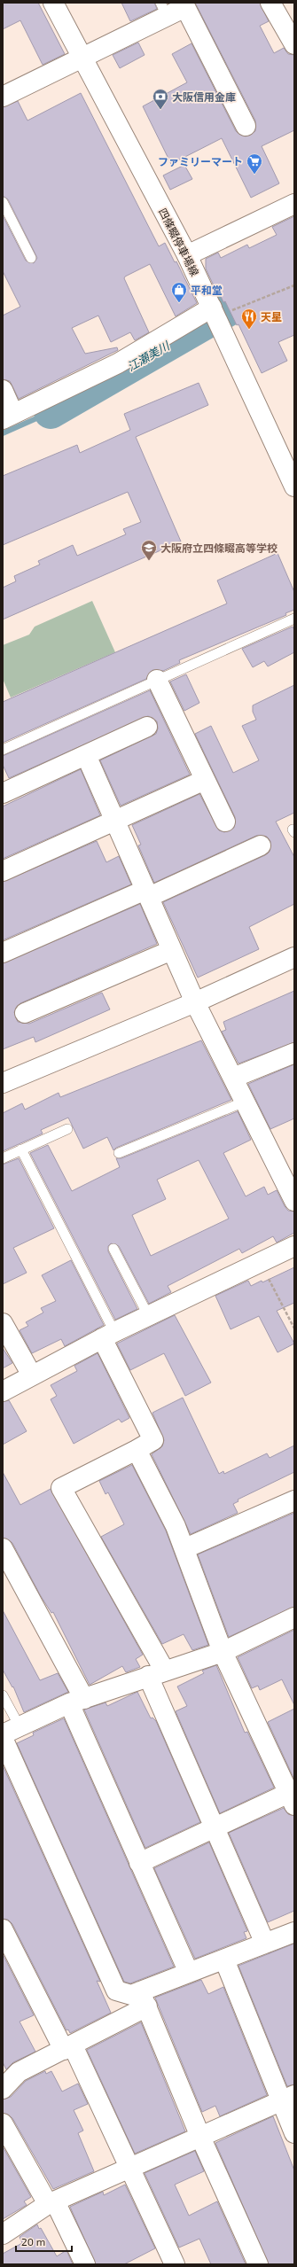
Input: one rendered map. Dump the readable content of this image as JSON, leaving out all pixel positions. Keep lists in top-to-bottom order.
{
  "streets": {
    "street": ["四條畷停車場線"]
  },
  "water": ["江瀬美川"],
  "places": {
    "bank": ["大阪信用金庫"],
    "supermarket": ["ファミリーマート"],
    "shop": ["平和堂"],
    "restaurant": ["天星"],
    "school or university": ["大阪府立四條畷高等学校"]
  },
  "scale_bar": "20 m"
}
